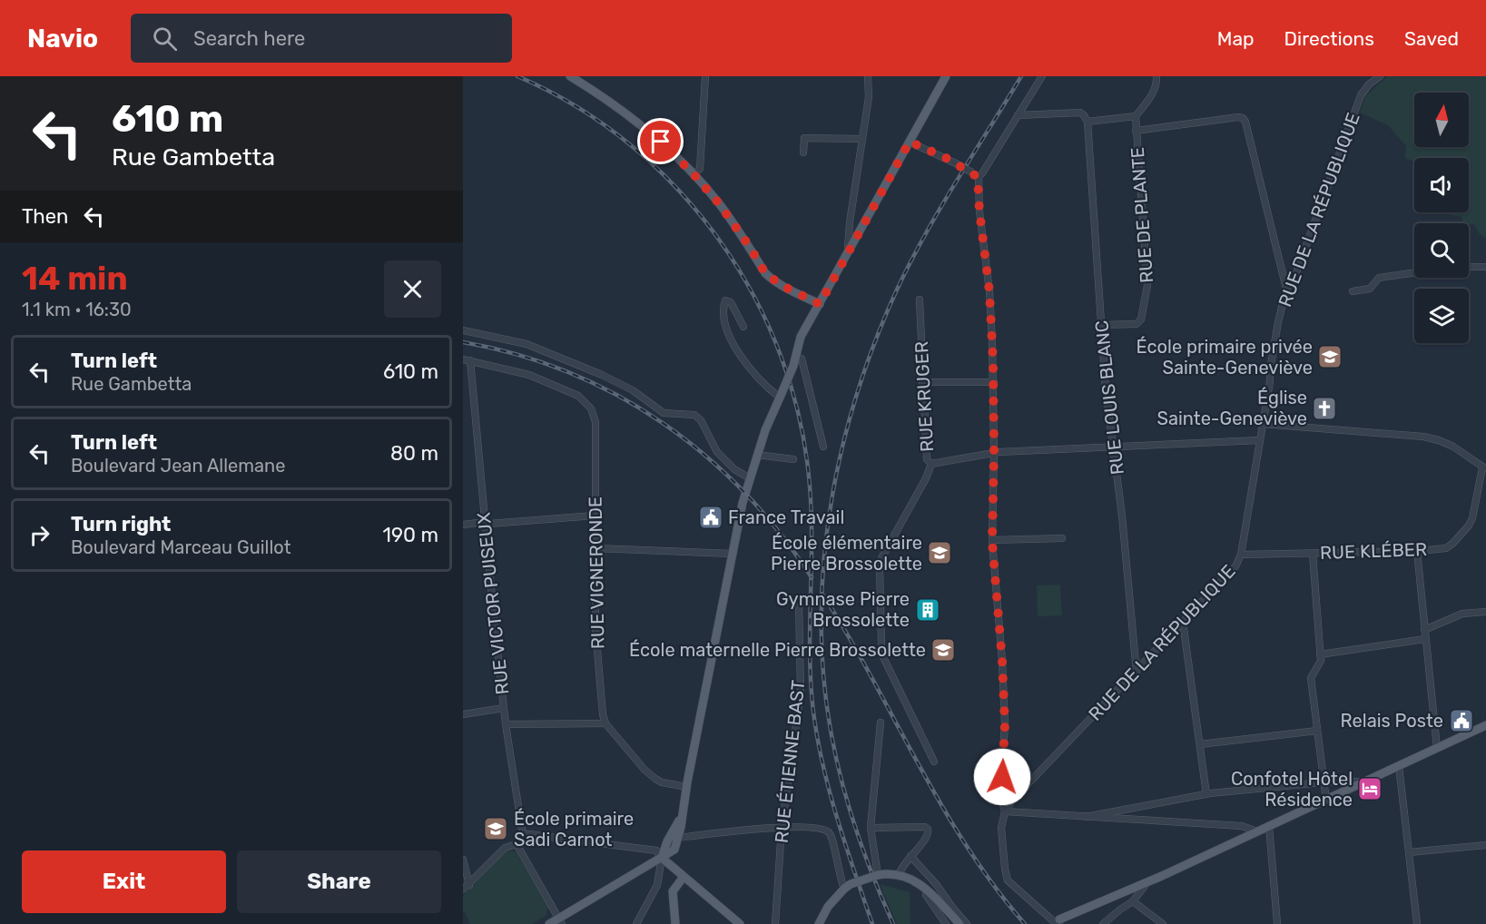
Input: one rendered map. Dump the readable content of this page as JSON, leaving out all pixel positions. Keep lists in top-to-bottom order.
{
  "streets": {
    "street": [
      "RUE DE LA RÉPUBLIQUE",
      "RUE DE PLANTE",
      "RUE KRUGER",
      "RUE LOUIS BLANC",
      "RUE KLÉBER",
      "RUE VIGNERONDE",
      "RUE VICTOR PUISEUX",
      "RUE ÉTIENNE BAST"
    ]
  },
  "crossings": [
    ["RUE DE LA RÉPUBLIQUE", "RUE LOUIS BLANC"],
    ["RUE DE LA RÉPUBLIQUE", "RUE KLÉBER"],
    ["RUE DE PLANTE", "RUE LOUIS BLANC"],
    ["RUE VIGNERONDE", "RUE VICTOR PUISEUX"]
  ],
  "places": {
    "school or university": [
      "École primaire privée Sainte-Geneviève",
      "École élémentaire Pierre Brossolette",
      "École maternelle Pierre Brossolette",
      "École primaire Sadi Carnot"
    ],
    "church": ["Église Sainte-Geneviève"],
    "public building": ["France Travail", "Relais Poste"],
    "building": ["Gymnase Pierre Brossolette"],
    "hotel": ["Confotel Hôtel Résidence"]
  },
  "north": "top",
  "page": {
    "header": "Navio",
    "search": "Search here",
    "nav": ["Map", "Directions", "Saved"],
    "turn": ["610 m", "Rue Gambetta"],
    "then": "Then",
    "heading": ["14 min", "1.1 km · 16:30"],
    "list": [
      {
        "name": "Turn left",
        "note": "Rue Gambetta",
        "value": "610 m"
      },
      {
        "name": "Turn left",
        "note": "Boulevard Jean Allemane",
        "value": "80 m"
      },
      {
        "name": "Turn right",
        "note": "Boulevard Marceau Guillot",
        "value": "190 m"
      }
    ],
    "buttons": ["Exit", "Share"]
  }
}
